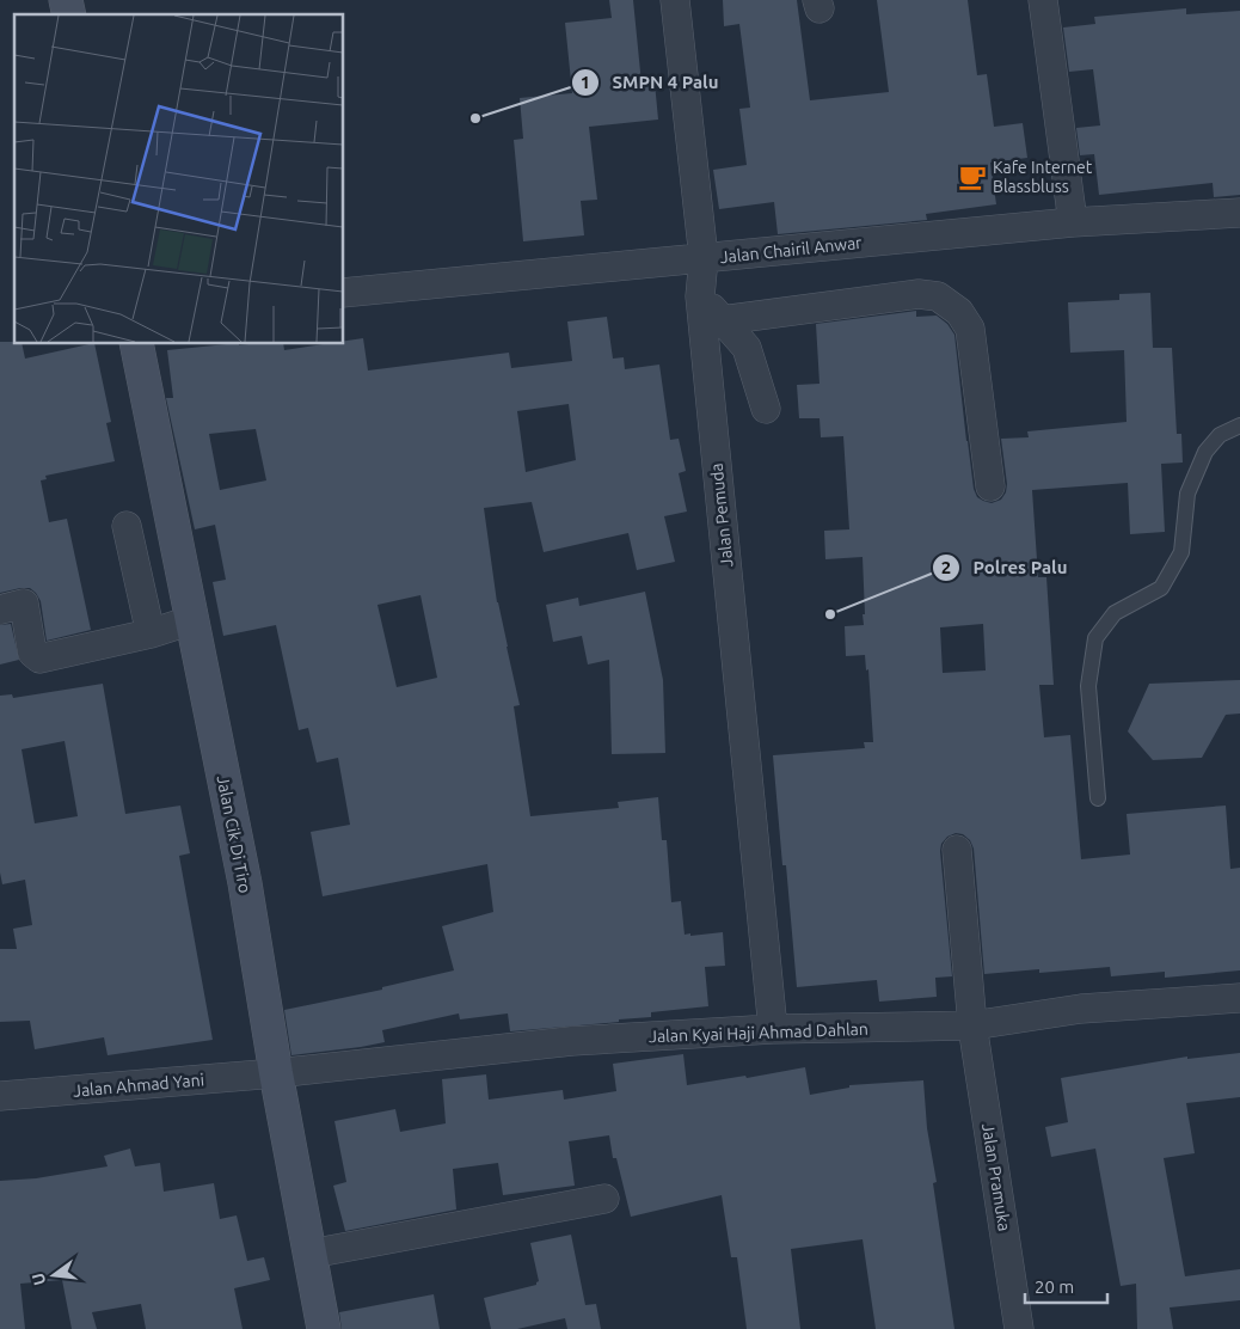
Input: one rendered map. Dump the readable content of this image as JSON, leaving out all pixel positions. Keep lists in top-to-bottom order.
{
  "streets": {
    "street": [
      "Jalan Chairil Anwar",
      "Jalan Pemuda",
      "Jalan Cik Di Tiro",
      "Jalan Kyai Haji Ahmad Dahlan",
      "Jalan Ahmad Yani",
      "Jalan Pramuka"
    ]
  },
  "crossings": [
    ["Jalan Chairil Anwar", "Jalan Pemuda"],
    ["Jalan Pemuda", "Jalan Kyai Haji Ahmad Dahlan"],
    ["Jalan Cik Di Tiro", "Jalan Kyai Haji Ahmad Dahlan"],
    ["Jalan Cik Di Tiro", "Jalan Ahmad Yani"],
    ["Jalan Kyai Haji Ahmad Dahlan", "Jalan Ahmad Yani"],
    ["Jalan Kyai Haji Ahmad Dahlan", "Jalan Pramuka"]
  ],
  "places": {
    "other": ["SMPN 4 Palu", "Polres Palu"],
    "cafe": ["Kafe Internet Blassbluss"]
  },
  "scale_bar": "20 m",
  "north": "left"
}
